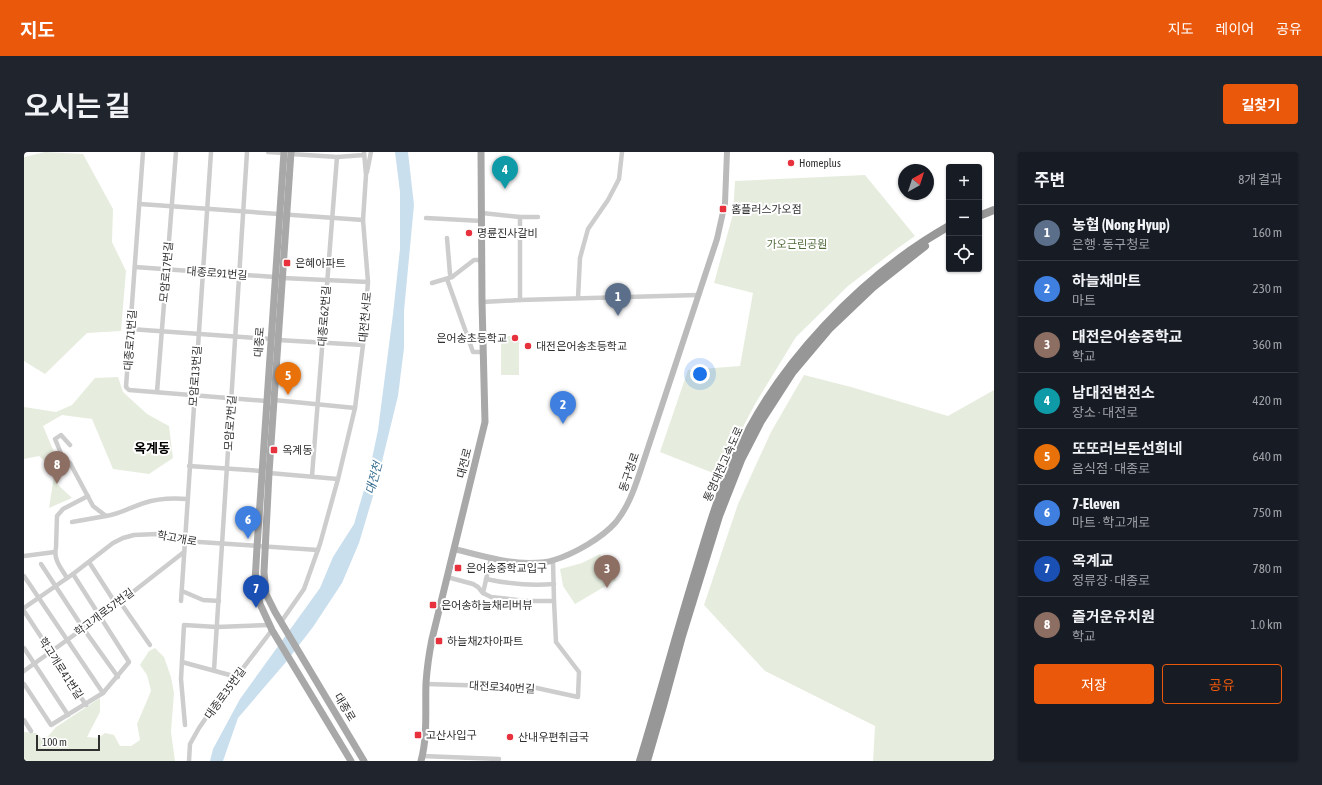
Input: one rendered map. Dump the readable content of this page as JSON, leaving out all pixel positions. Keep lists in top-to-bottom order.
{
  "streets": {
    "highway": ["통영대전고속도로"],
    "main road": ["대종로", "대전로", "동구청로"],
    "street": [
      "모암로17번길",
      "대종로91번길",
      "대종로62번길",
      "대전천서로",
      "대종로71번길",
      "모암로13번길",
      "모암로7번길",
      "학고개로",
      "학고개로57번길",
      "학고개로41번길",
      "대전로340번길",
      "대종로35번길"
    ]
  },
  "crossings": [
    ["모암로17번길", "대종로91번길"],
    ["모암로17번길", "대종로71번길"],
    ["대종로91번길", "대종로71번길"],
    ["대종로91번길", "대종로"],
    ["대종로91번길", "모암로13번길"],
    ["대종로91번길", "모암로7번길"],
    ["대종로62번길", "대종로"],
    ["대전천서로", "대종로"],
    ["대종로71번길", "대종로"],
    ["대종로71번길", "모암로13번길"],
    ["대종로71번길", "모암로7번길"],
    ["대종로", "학고개로"],
    ["대종로", "대종로35번길"],
    ["모암로13번길", "학고개로"],
    ["모암로13번길", "학고개로57번길"],
    ["모암로7번길", "학고개로"],
    ["대전로", "동구청로"],
    ["대전로", "대전로340번길"],
    ["학고개로", "학고개로41번길"],
    ["학고개로57번길", "학고개로41번길"]
  ],
  "districts": ["옥계동"],
  "water": ["대전천"],
  "parks": ["가오근린공원"],
  "places": {
    "other": [
      "Homeplus",
      "명륜진사갈비",
      "은어송초등학교",
      "대전은어송초등학교",
      "산내우편취급국"
    ],
    "transit": [
      "홈플러스가오점",
      "은혜아파트",
      "옥계동",
      "은어송중학교입구",
      "은어송하늘채리버뷰",
      "하늘채2차아파트",
      "고산사입구"
    ]
  },
  "scale_bar": "100 m",
  "north": "top right",
  "page": {
    "header": "지도",
    "nav": ["지도", "레이어", "공유"],
    "title": "오시는 길",
    "buttons": [
      "길찾기",
      ["저장", "공유"]
    ],
    "heading": ["주변", "8개 결과"],
    "pins": [
      "4",
      "1",
      "5",
      "2",
      "8",
      "6",
      "3",
      "7"
    ],
    "map_buttons": ["+", "−"],
    "list": [
      {
        "mark": "1",
        "name": "농협 (Nong Hyup)",
        "note": "은행 · 동구청로",
        "value": "160 m"
      },
      {
        "mark": "2",
        "name": "하늘채마트",
        "note": "마트",
        "value": "230 m"
      },
      {
        "mark": "3",
        "name": "대전은어송중학교",
        "note": "학교",
        "value": "360 m"
      },
      {
        "mark": "4",
        "name": "남대전변전소",
        "note": "장소 · 대전로",
        "value": "420 m"
      },
      {
        "mark": "5",
        "name": "또또러브돈선희네",
        "note": "음식점 · 대종로",
        "value": "640 m"
      },
      {
        "mark": "6",
        "name": "7-Eleven",
        "note": "마트 · 학고개로",
        "value": "750 m"
      },
      {
        "mark": "7",
        "name": "옥계교",
        "note": "정류장 · 대종로",
        "value": "780 m"
      },
      {
        "mark": "8",
        "name": "즐거운유치원",
        "note": "학교",
        "value": "1.0 km"
      }
    ],
    "scale": "100 m"
  }
}
